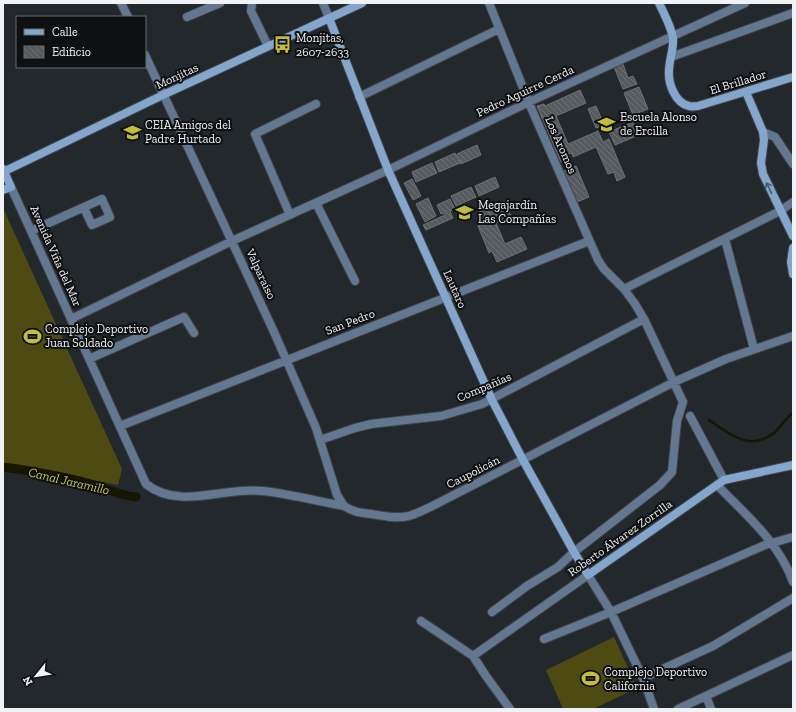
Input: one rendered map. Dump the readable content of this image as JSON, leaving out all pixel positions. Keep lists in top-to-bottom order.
{
  "streets": {
    "street": [
      "Monjitas",
      "El Brillador",
      "Pedro Aguirre Cerda",
      "Los Aromos",
      "Avenida Viña del Mar",
      "Valparaíso",
      "Lautaro",
      "San Pedro",
      "Compañías",
      "Caupolicán",
      "Roberto Álvarez Zorrilla"
    ]
  },
  "crossings": [
    ["Monjitas", "Avenida Viña del Mar"],
    ["Monjitas", "Valparaíso"],
    ["Monjitas", "Lautaro"],
    ["Pedro Aguirre Cerda", "Los Aromos"],
    ["Pedro Aguirre Cerda", "Avenida Viña del Mar"],
    ["Pedro Aguirre Cerda", "Valparaíso"],
    ["Pedro Aguirre Cerda", "Lautaro"],
    ["Los Aromos", "Lautaro"],
    ["Los Aromos", "San Pedro"],
    ["Los Aromos", "Compañías"],
    ["Los Aromos", "Caupolicán"],
    ["Avenida Viña del Mar", "San Pedro"],
    ["Avenida Viña del Mar", "Caupolicán"],
    ["Valparaíso", "San Pedro"],
    ["Valparaíso", "Compañías"],
    ["Valparaíso", "Caupolicán"],
    ["Lautaro", "San Pedro"],
    ["Lautaro", "Compañías"],
    ["Lautaro", "Caupolicán"],
    ["Lautaro", "Roberto Álvarez Zorrilla"]
  ],
  "water": ["Canal Jaramillo"],
  "places": {
    "bus stop": ["Monjitas, 2607-2633"],
    "school or university": ["Escuela Alonso de Ercilla", "CEIA Amigos del Padre Hurtado", "Megajardín Las Compañías"],
    "sports": ["Complejo Deportivo Juan Soldado", "Complejo Deportivo California"]
  },
  "legend": ["Calle", "Edificio"],
  "north": "bottom left"
}
